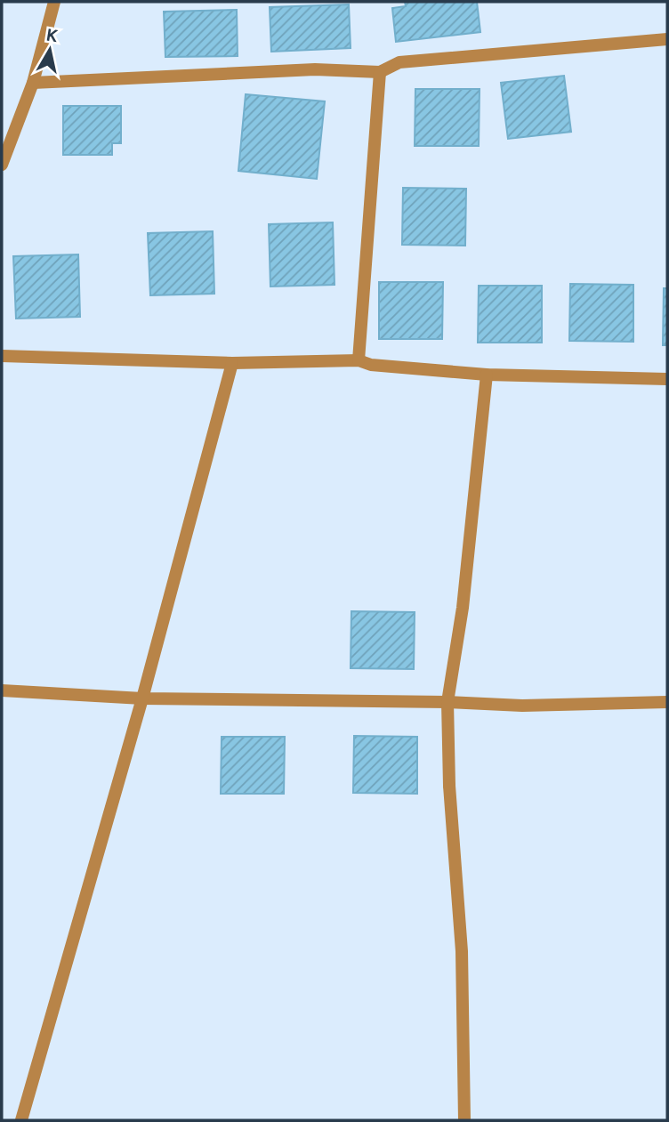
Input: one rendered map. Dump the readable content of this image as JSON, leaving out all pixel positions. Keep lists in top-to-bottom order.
{
  "north": "top"
}
